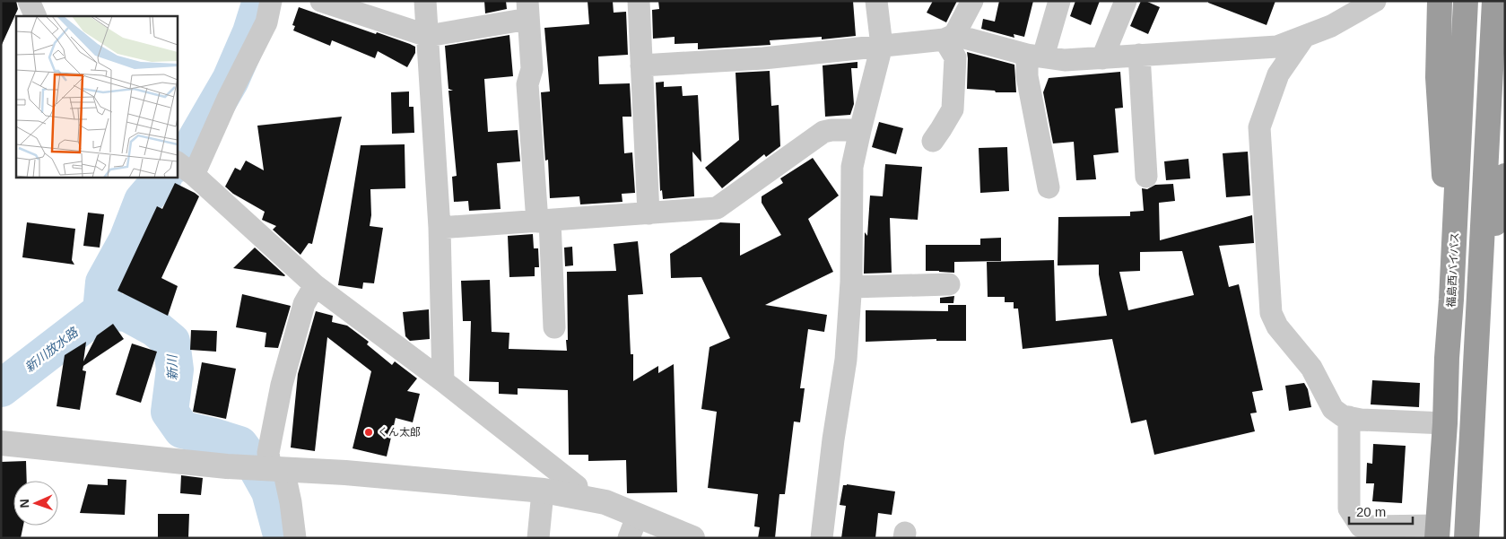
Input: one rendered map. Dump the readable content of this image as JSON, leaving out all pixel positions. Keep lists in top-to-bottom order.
{
  "streets": {
    "highway": ["福島西バイパス"]
  },
  "water": ["新川放水路", "新川"],
  "places": ["くん太郎"],
  "scale_bar": "20 m",
  "north": "left"
}
